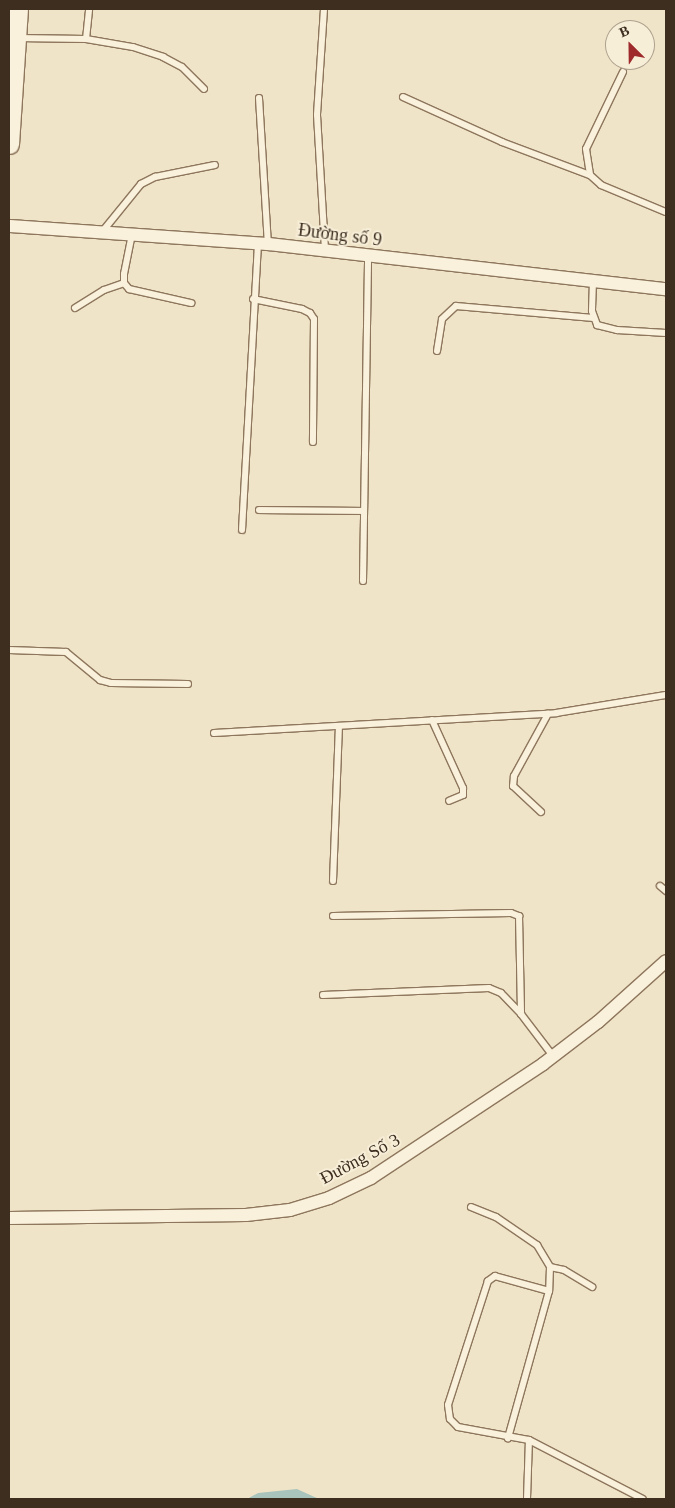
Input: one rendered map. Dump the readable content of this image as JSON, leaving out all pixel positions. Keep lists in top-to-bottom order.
{
  "streets": {
    "street": ["Đường số 9", "Đường Số 3"]
  },
  "north": "top left"
}
